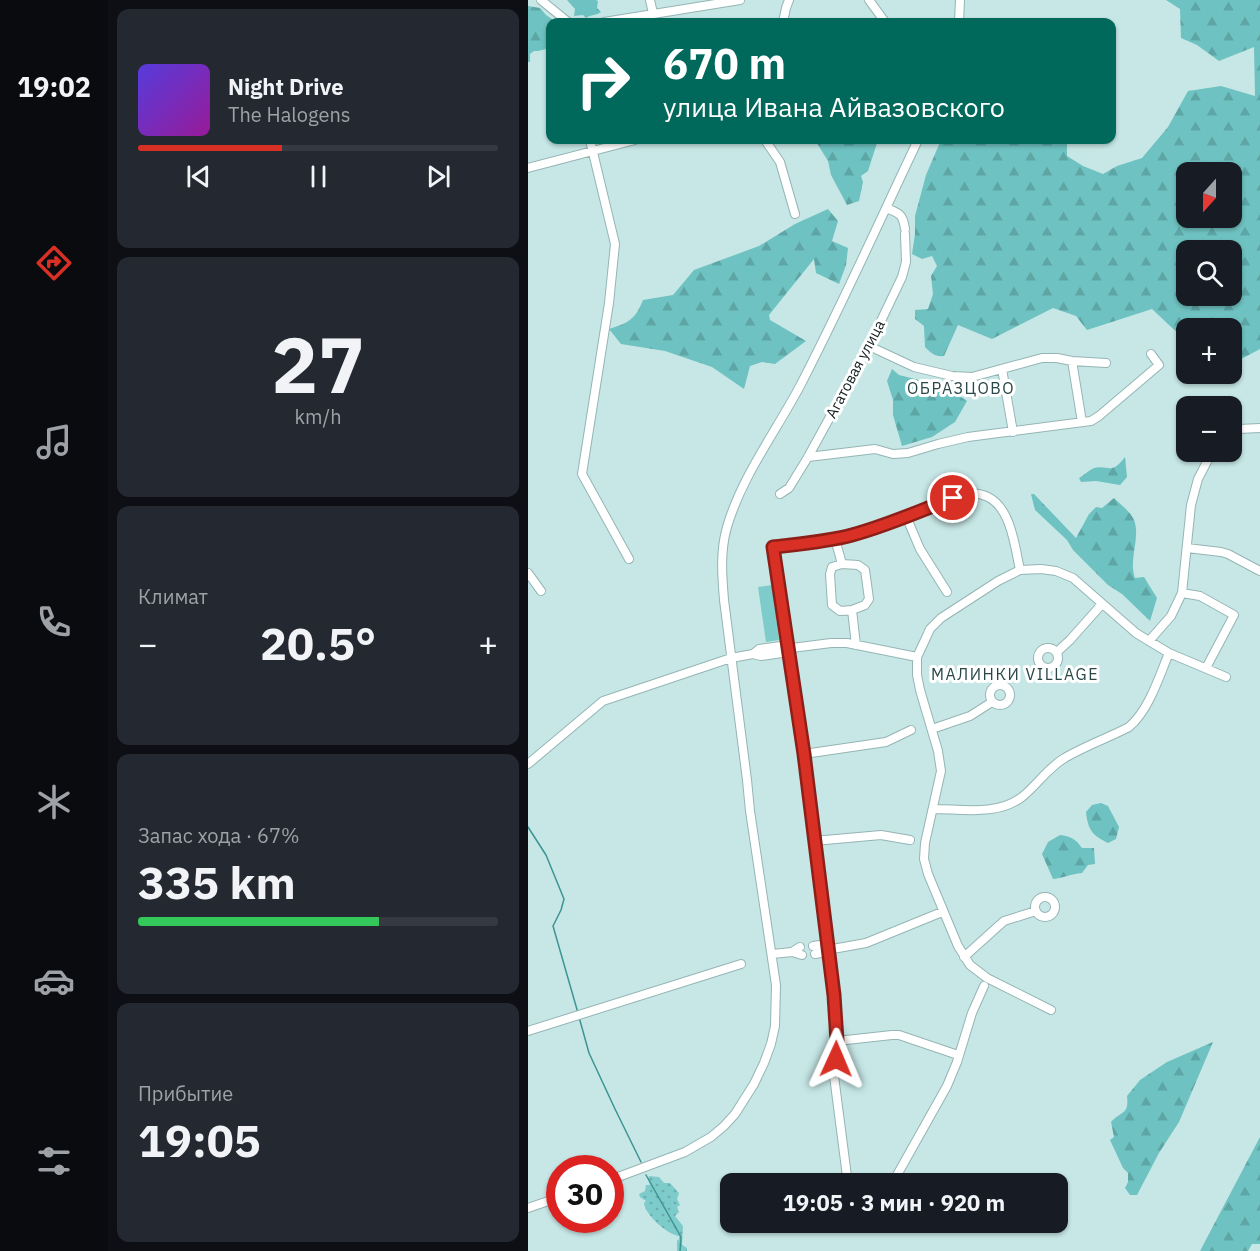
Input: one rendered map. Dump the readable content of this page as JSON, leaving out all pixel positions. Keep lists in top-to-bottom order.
{
  "streets": {
    "street": ["Агатовая улица"]
  },
  "districts": ["ОБРАЗЦОВО", "МАЛИНКИ VILLAGE"],
  "north": "bottom",
  "page": {
    "tabs": "19:02",
    "turn": ["670 m", "улица Ивана Айвазовского"],
    "song": ["Night Drive", "The Halogens"],
    "map_buttons": ["+", "−"],
    "tile": [
      ["27", "km/h"],
      "Климат",
      ["Запас хода · 67%", "335 km"],
      ["Прибытие", "19:05"]
    ],
    "heat": ["−", "20.5°", "+"],
    "limit": "30",
    "trip": "19:05 · 3 мин · 920 m"
  }
}
